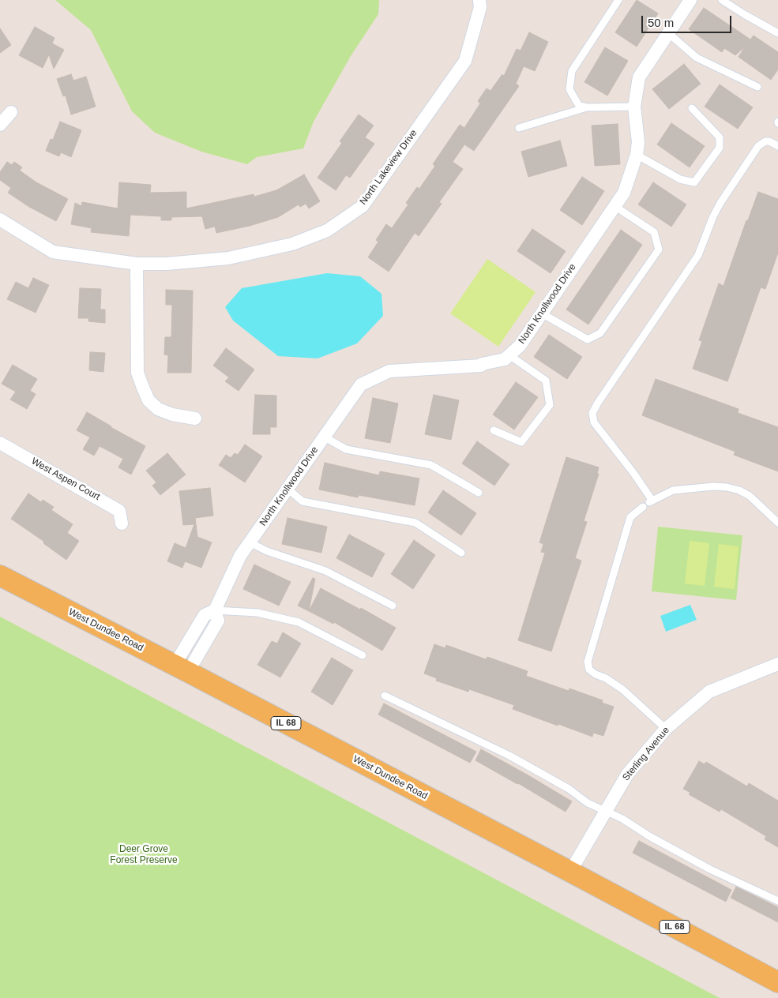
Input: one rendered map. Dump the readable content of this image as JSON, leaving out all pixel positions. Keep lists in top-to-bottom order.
{
  "streets": {
    "main road": ["West Dundee Road", "IL 68"],
    "street": [
      "North Lakeview Drive",
      "North Knollwood Drive",
      "West Aspen Court",
      "Sterling Avenue"
    ]
  },
  "crossings": [
    ["North Knollwood Drive", "West Dundee Road"],
    ["West Dundee Road", "Sterling Avenue"]
  ],
  "parks": ["Deer Grove Forest Preserve"],
  "scale_bar": "50 m"
}
